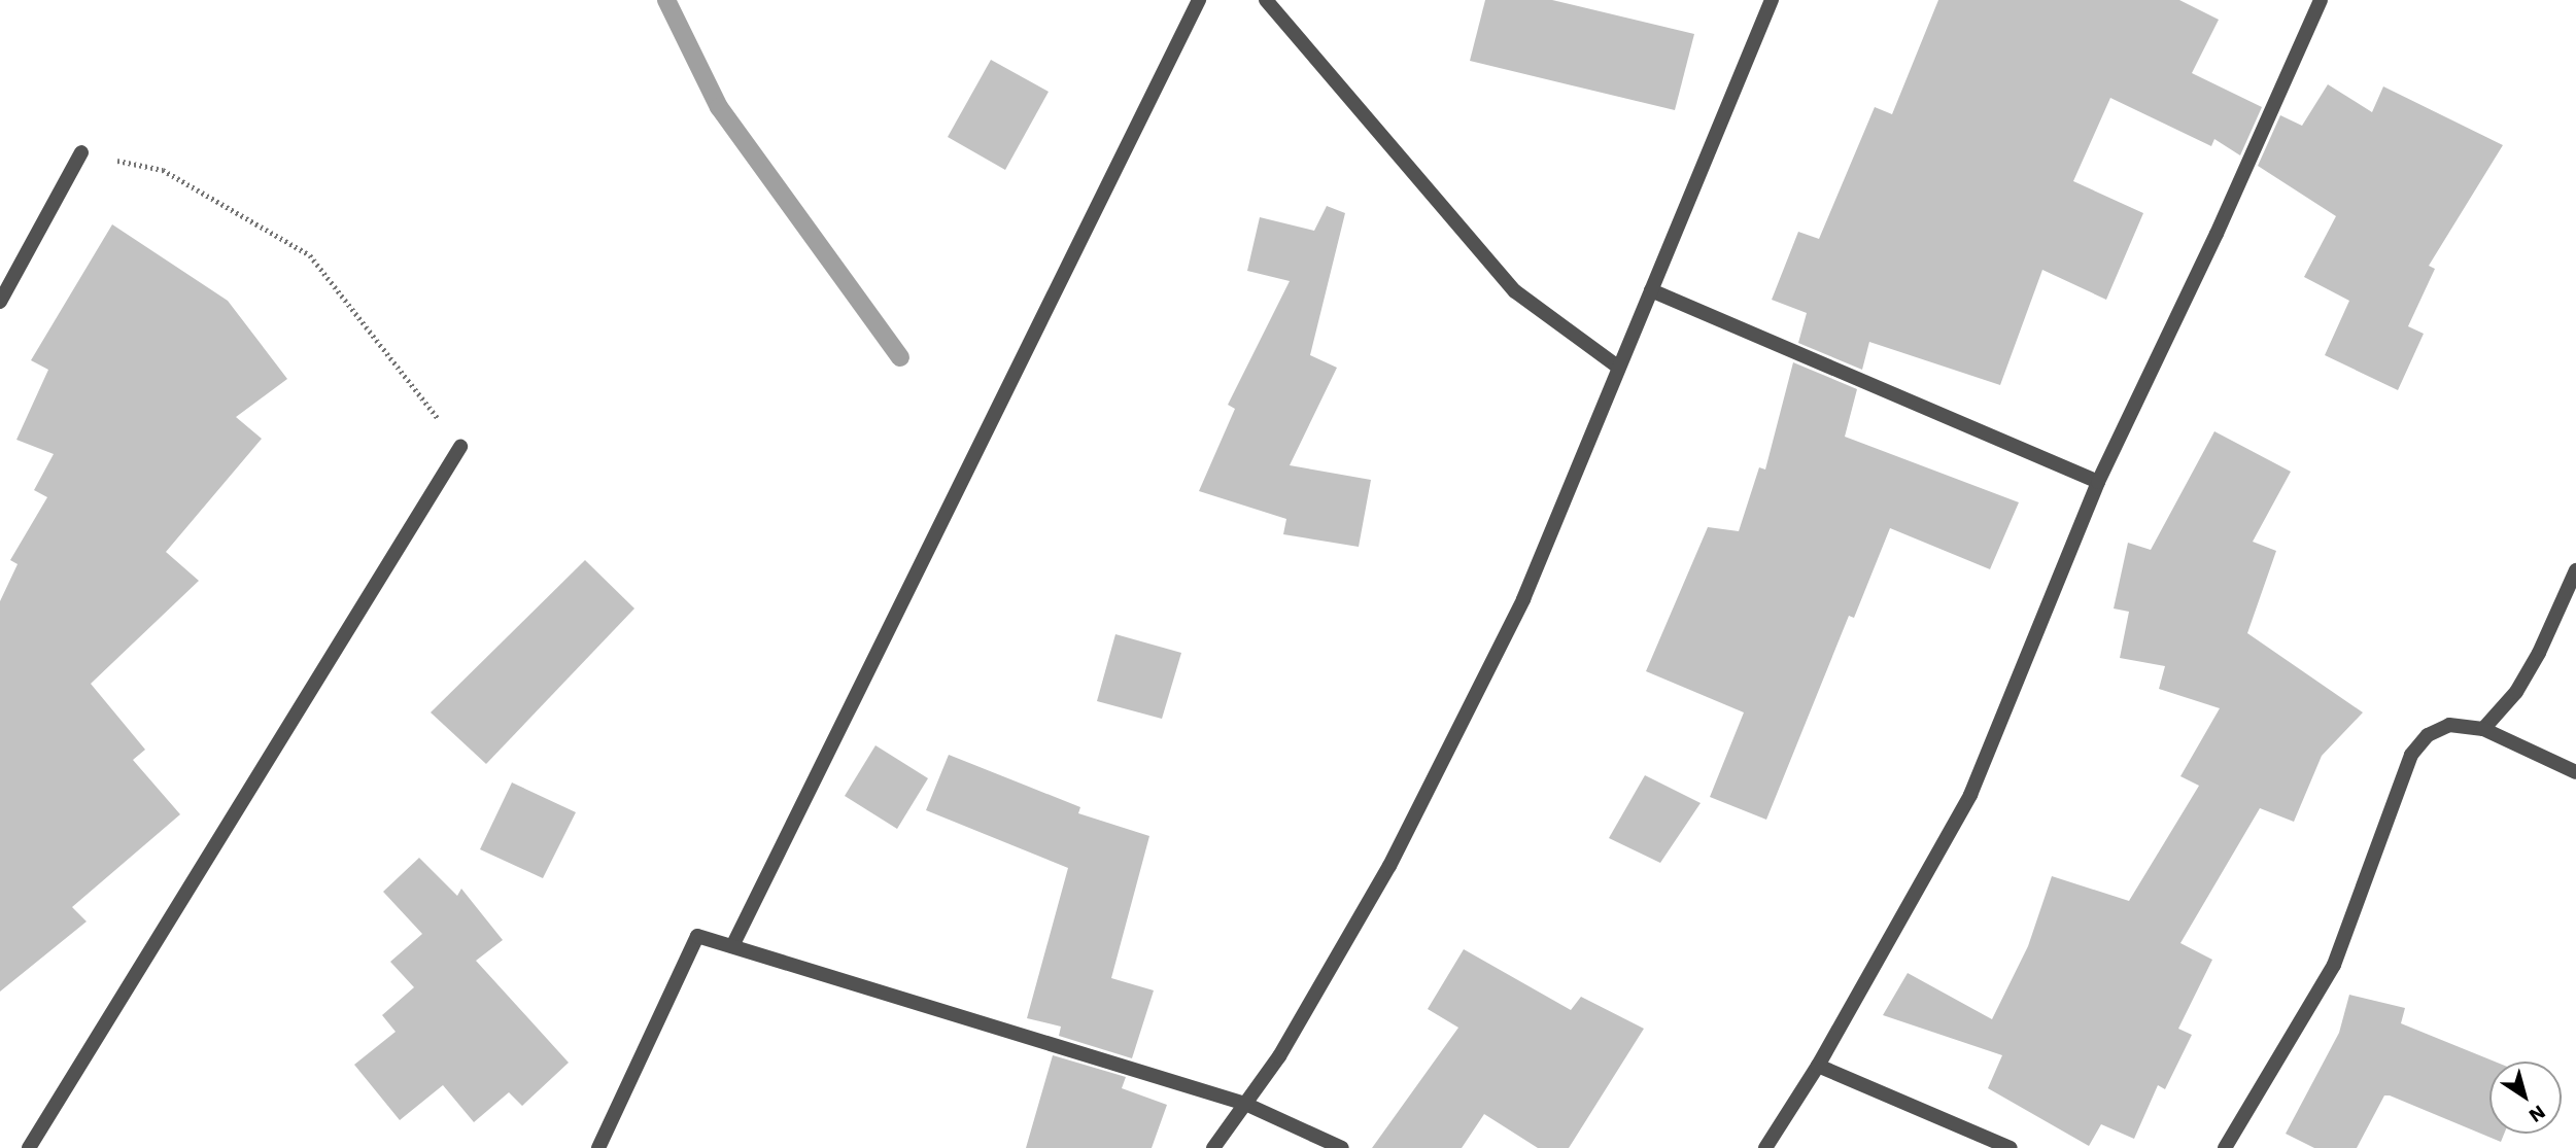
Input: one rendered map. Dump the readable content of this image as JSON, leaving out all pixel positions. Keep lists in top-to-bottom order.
{
  "north": "bottom right"
}
